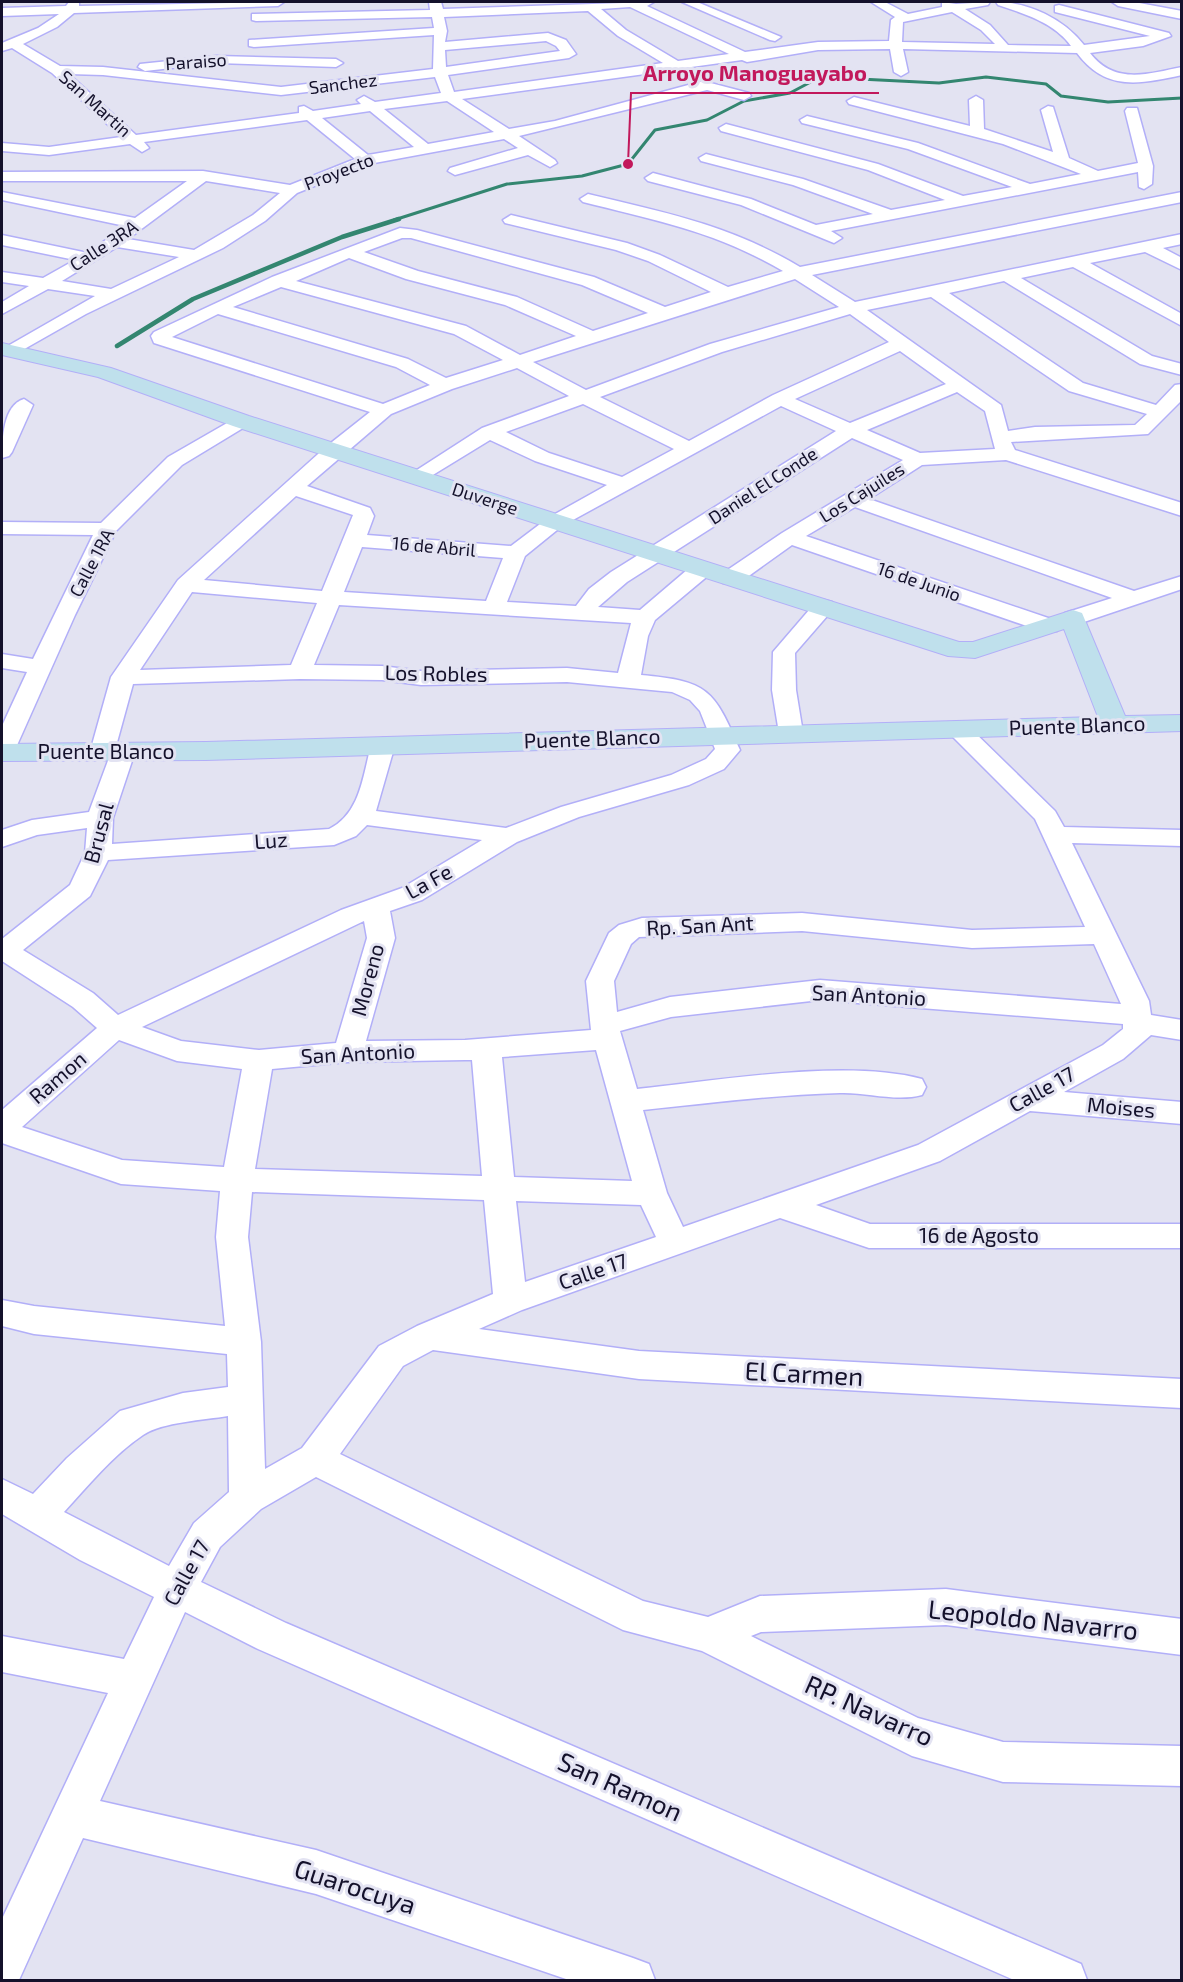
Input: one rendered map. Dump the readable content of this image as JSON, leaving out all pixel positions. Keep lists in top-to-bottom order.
{
  "streets": {
    "street": [
      "Paraiso",
      "Sanchez",
      "San Martin",
      "Proyecto",
      "Calle 3RA",
      "Daniel El Conde",
      "Los Cajuiles",
      "Duverge",
      "16 de Abril",
      "Calle 1RA",
      "16 de Junio",
      "Los Robles",
      "Puente Blanco",
      "Brusal",
      "Luz",
      "La Fe",
      "Rp. San Ant",
      "Moreno",
      "San Antonio",
      "Ramon",
      "Calle 17",
      "Moises",
      "16 de Agosto",
      "El Carmen",
      "Leopoldo Navarro",
      "RP. Navarro",
      "San Ramon",
      "Guarocuya"
    ]
  },
  "crossings": [
    ["Paraiso", "Sanchez"],
    ["Paraiso", "San Martin"],
    ["Proyecto", "Duverge"],
    ["Daniel El Conde", "Duverge"],
    ["Los Cajuiles", "Duverge"],
    ["Los Cajuiles", "16 de Junio"],
    ["Duverge", "Calle 1RA"],
    ["Duverge", "16 de Junio"],
    ["Duverge", "Brusal"],
    ["Calle 1RA", "Puente Blanco"],
    ["Los Robles", "Puente Blanco"],
    ["Los Robles", "Brusal"],
    ["Los Robles", "La Fe"],
    ["Puente Blanco", "Brusal"],
    ["Puente Blanco", "La Fe"],
    ["Brusal", "Luz"],
    ["La Fe", "Moreno"],
    ["La Fe", "San Antonio"],
    ["La Fe", "Ramon"],
    ["Rp. San Ant", "San Antonio"],
    ["Rp. San Ant", "Calle 17"],
    ["Moreno", "San Antonio"],
    ["San Antonio", "Ramon"],
    ["San Antonio", "Calle 17"],
    ["Calle 17", "Moises"],
    ["Calle 17", "16 de Agosto"],
    ["Calle 17", "El Carmen"],
    ["Calle 17", "RP. Navarro"],
    ["Calle 17", "San Ramon"],
    ["Calle 17", "Guarocuya"],
    ["Leopoldo Navarro", "RP. Navarro"]
  ],
  "places": ["Arroyo Manoguayabo"]
}
